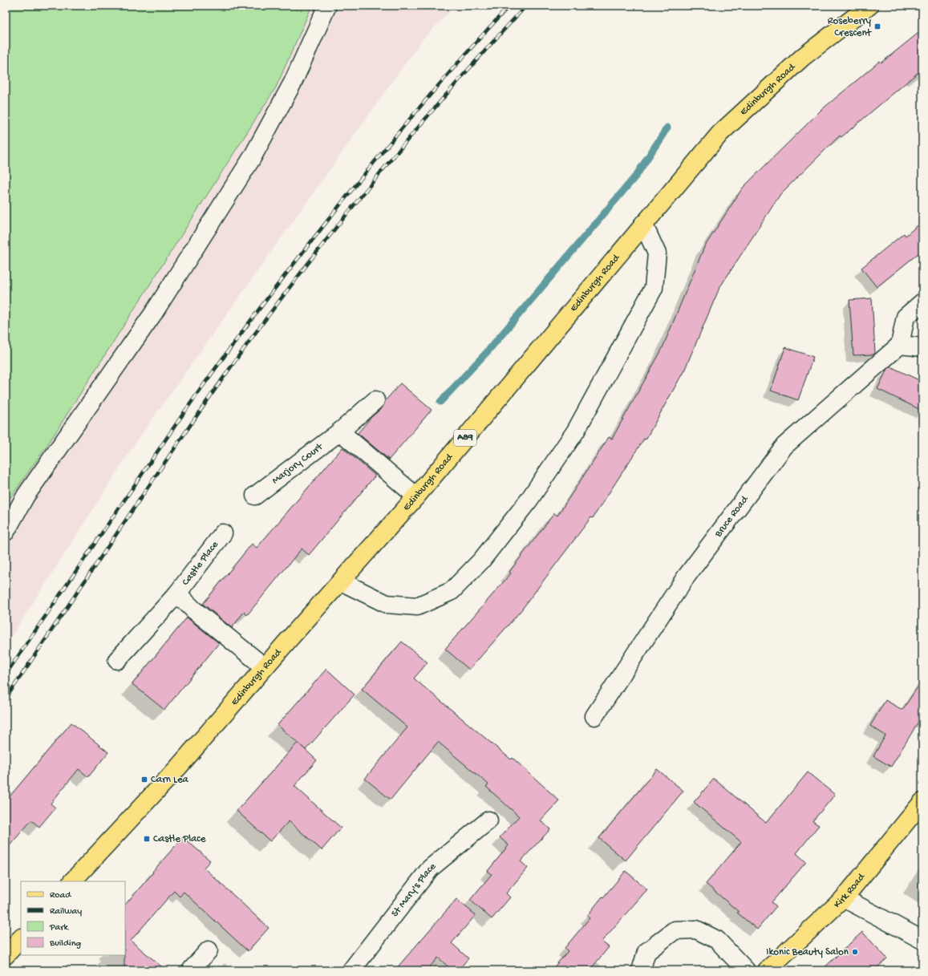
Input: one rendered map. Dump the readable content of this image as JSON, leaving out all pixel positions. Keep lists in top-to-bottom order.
{
  "streets": {
    "main road": ["Edinburgh Road", "A89", "Kirk Road"],
    "street": [
      "Marjory Court",
      "Bruce Road",
      "Castle Place",
      "St Mary's Place"
    ]
  },
  "crossings": [
    ["Edinburgh Road", "Castle Place"]
  ],
  "places": {
    "transit": ["Roseberry Crescent", "Carn Lea", "Castle Place"],
    "other": ["Ikonic Beauty Salon"]
  },
  "legend": [
    "Road",
    "Railway",
    "Park",
    "Building"
  ]
}
